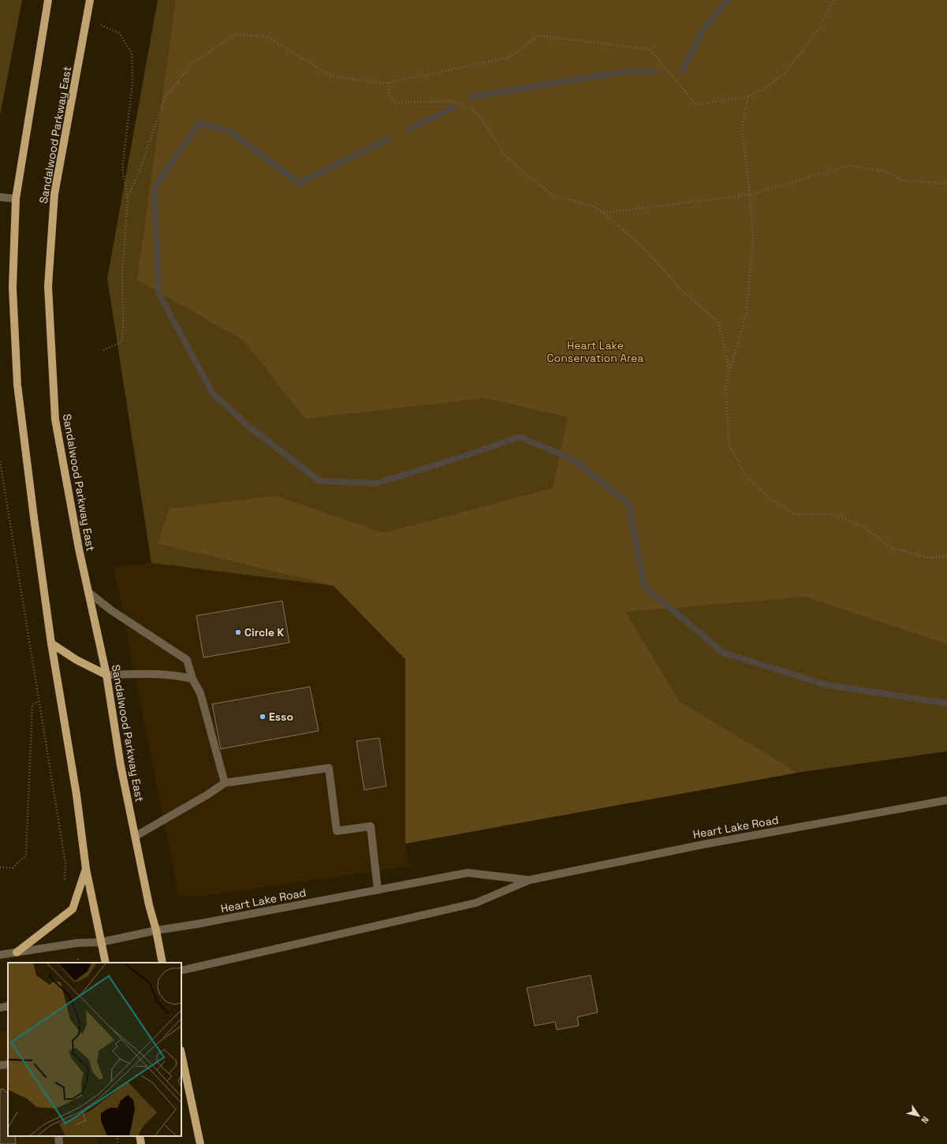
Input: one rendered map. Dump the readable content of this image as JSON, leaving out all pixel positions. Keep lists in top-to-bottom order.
{
  "streets": {
    "main road": ["Sandalwood Parkway East"],
    "street": ["Heart Lake Road"]
  },
  "crossings": [
    ["Sandalwood Parkway East", "Heart Lake Road"]
  ],
  "parks": ["Heart Lake Conservation Area"],
  "places": ["Circle K", "Esso"],
  "north": "bottom right"
}
